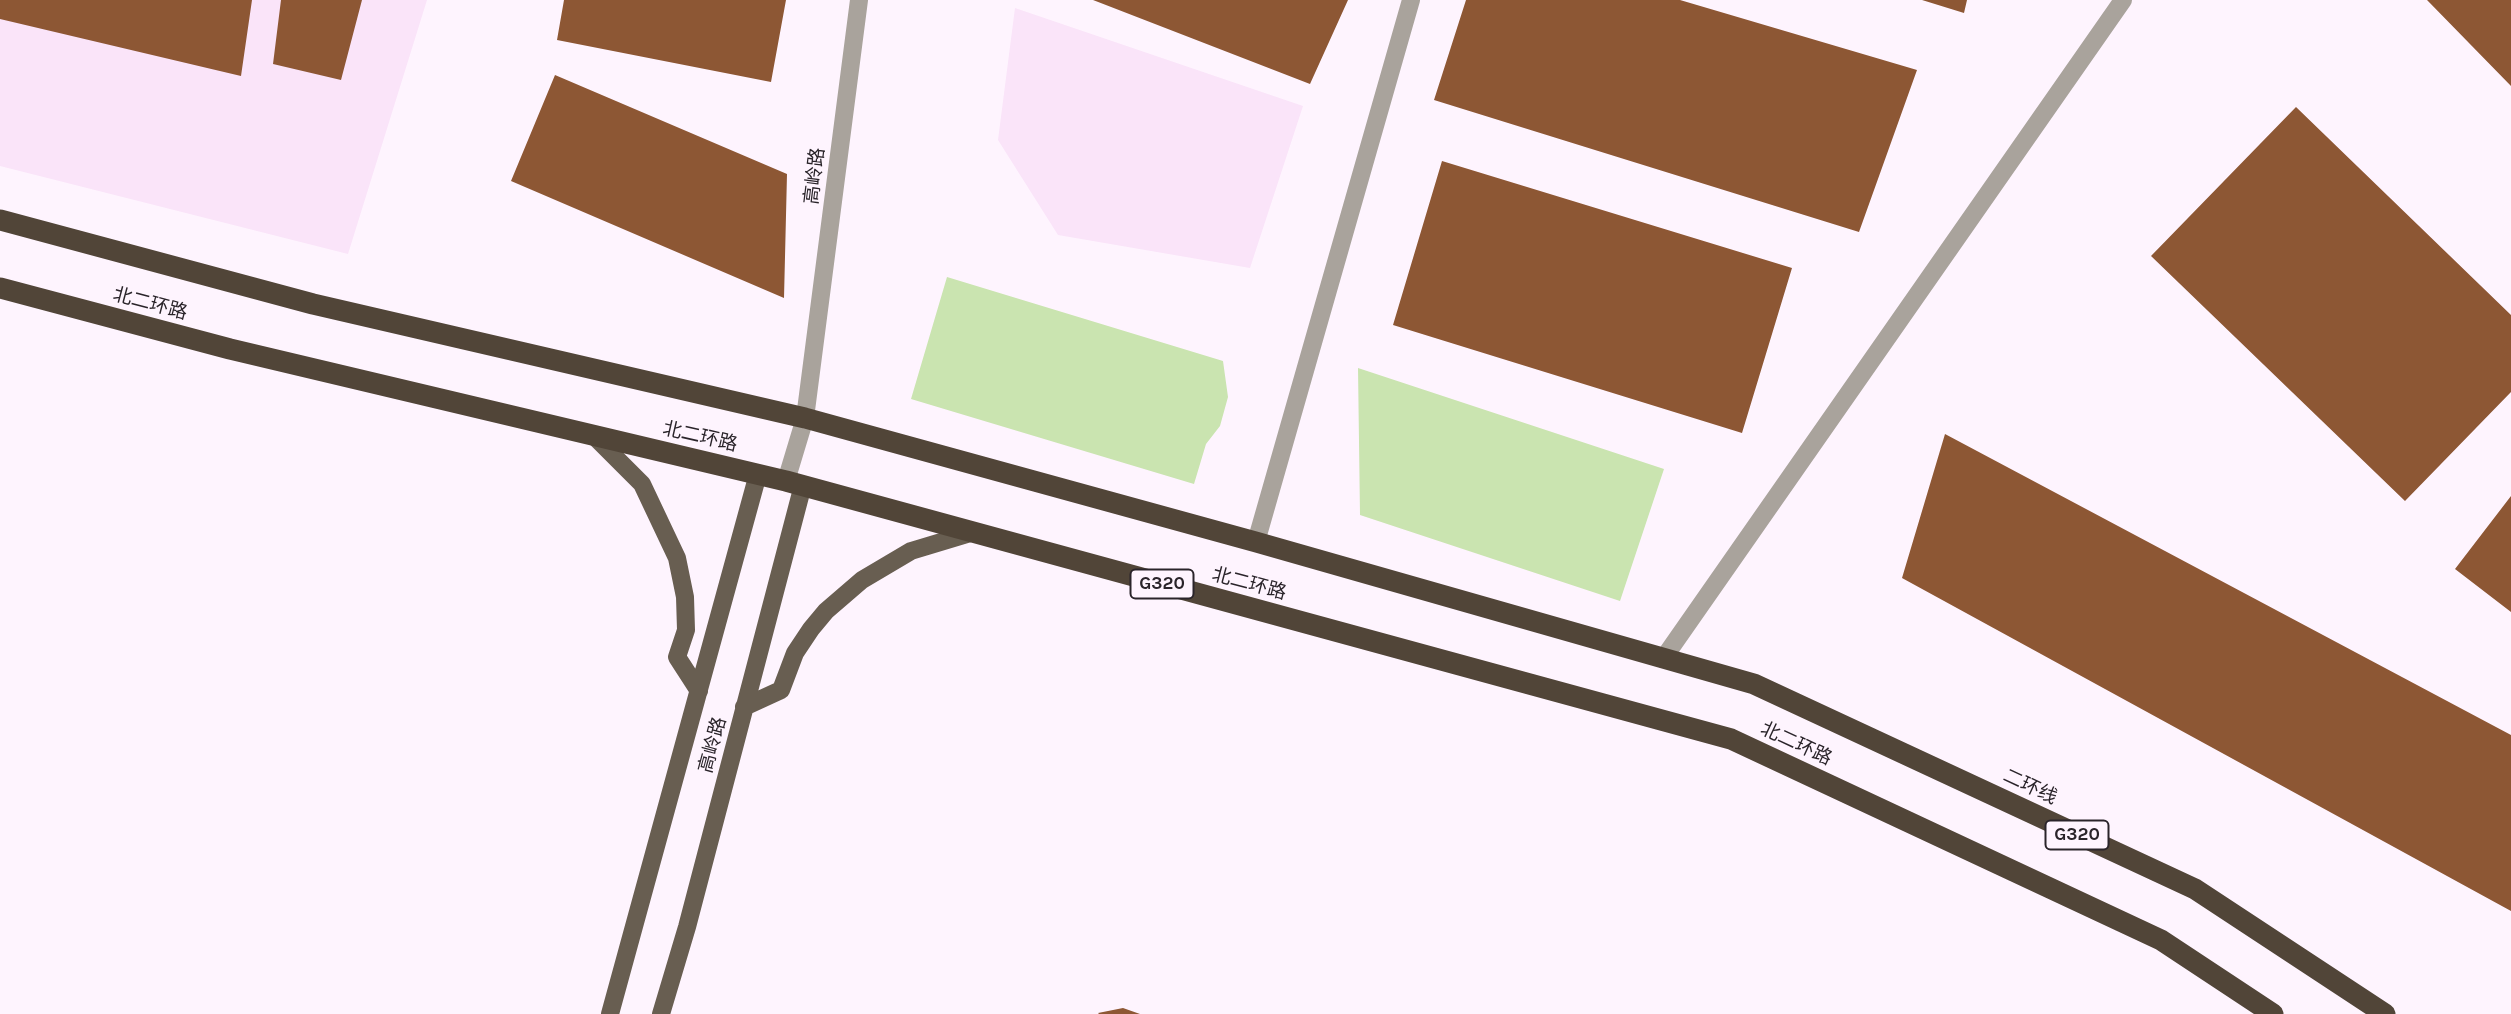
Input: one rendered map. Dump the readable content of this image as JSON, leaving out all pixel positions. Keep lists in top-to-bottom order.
{
  "streets": {
    "highway": ["北二环路", "G320", "二环线"],
    "main road": ["高岭路"]
  },
  "crossings": [
    ["高岭路", "北二环路"],
    ["高岭路", "G320"],
    ["G320", "二环线"]
  ]
}
